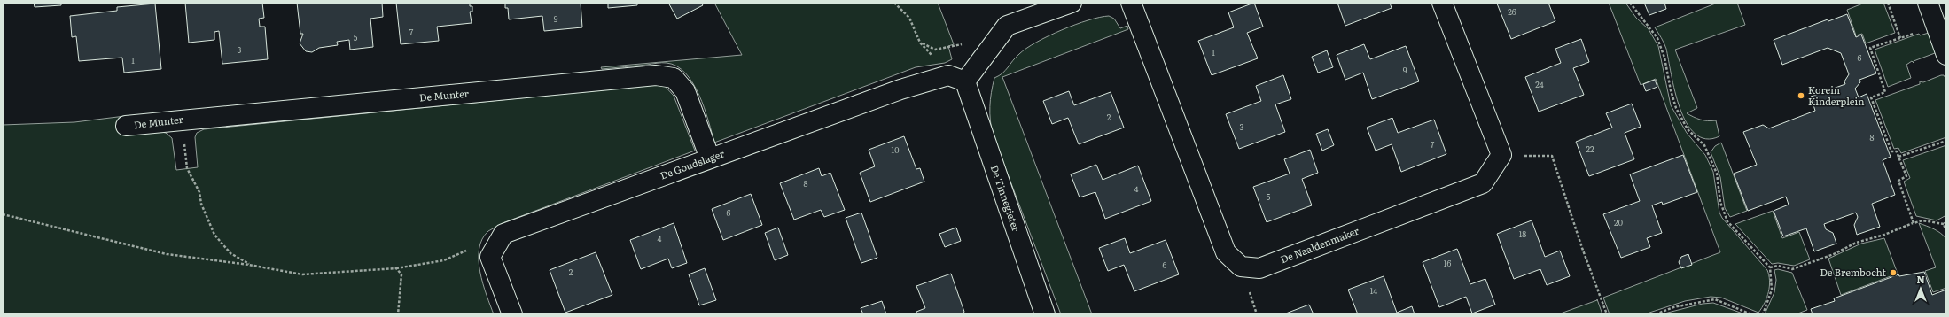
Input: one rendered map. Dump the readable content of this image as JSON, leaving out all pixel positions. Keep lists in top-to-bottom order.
{
  "streets": {
    "street": [
      "De Munter",
      "De Goudslager",
      "De Tinnegieter",
      "De Naaldenmaker"
    ]
  },
  "crossings": [
    ["De Munter", "De Goudslager"]
  ],
  "places": ["Korein Kinderplein", "De Brembocht"],
  "house_numbers": [
    "26",
    "9",
    "7",
    "5",
    "3",
    "1",
    "6",
    "1",
    "9",
    "24",
    "2",
    "3",
    "8",
    "7",
    "22",
    "10",
    "8",
    "4",
    "5",
    "6",
    "20",
    "18",
    "4",
    "16",
    "6",
    "2",
    "14"
  ],
  "north": "top"
}
